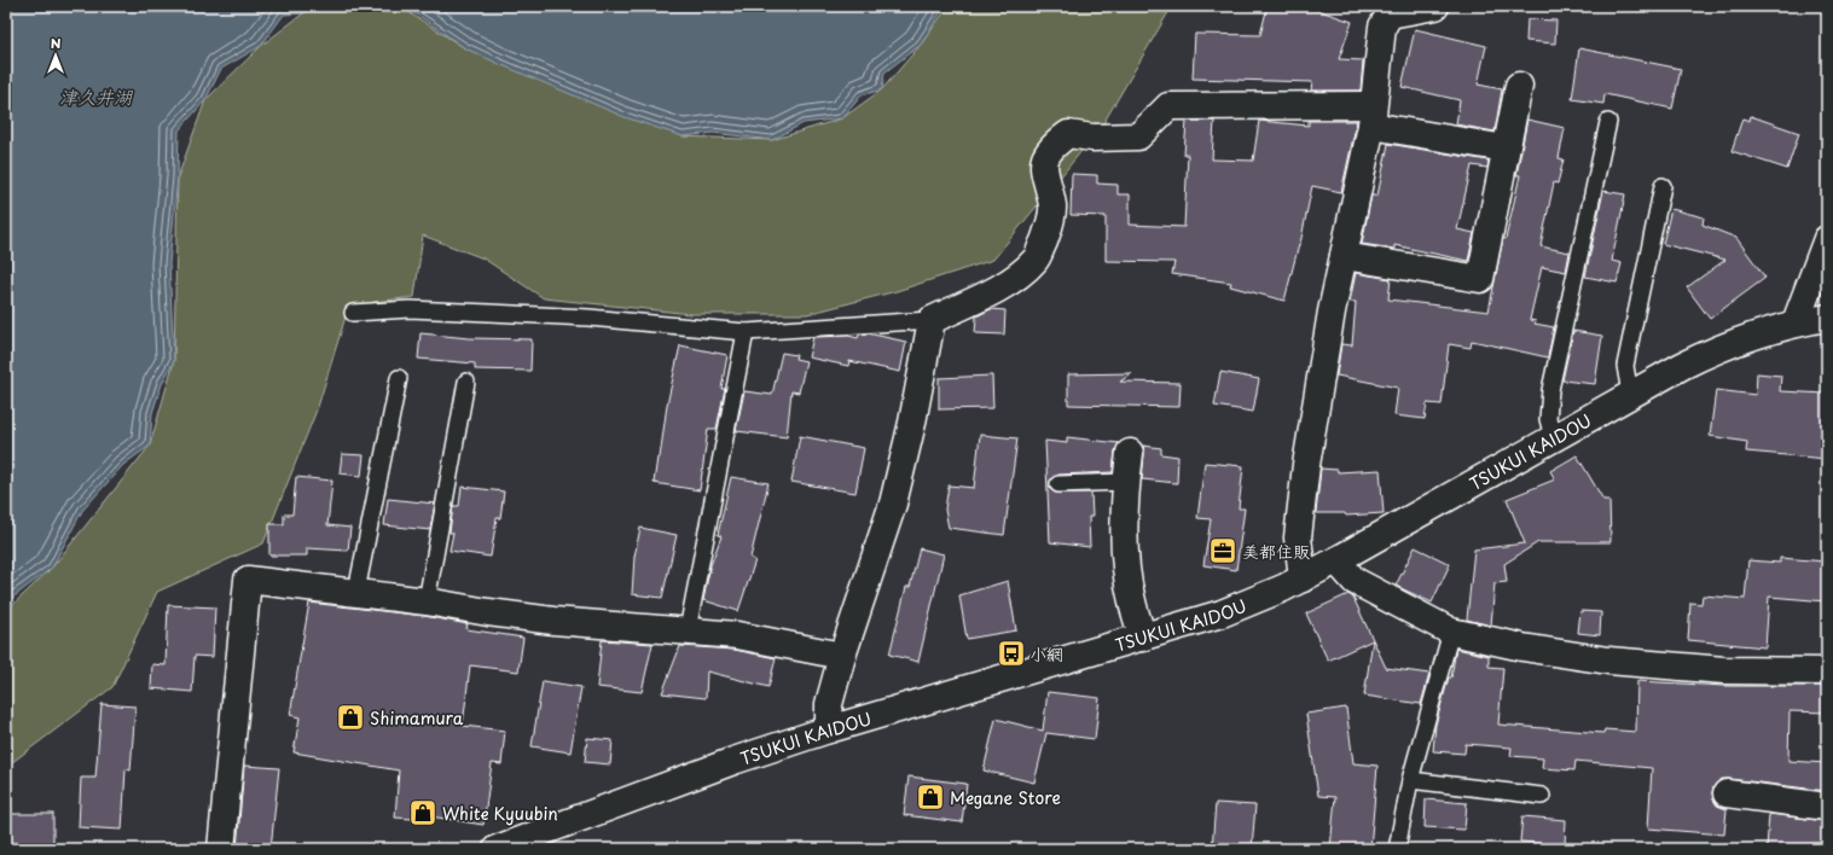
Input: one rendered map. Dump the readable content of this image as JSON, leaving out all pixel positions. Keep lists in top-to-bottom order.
{
  "streets": {
    "main road": ["TSUKUI KAIDOU"]
  },
  "water": ["津久井湖"],
  "places": {
    "office": ["美都住販"],
    "bus stop": ["小網"],
    "shop": ["Shimamura", "Megane Store", "White Kyuubin"]
  },
  "north": "top"
}
